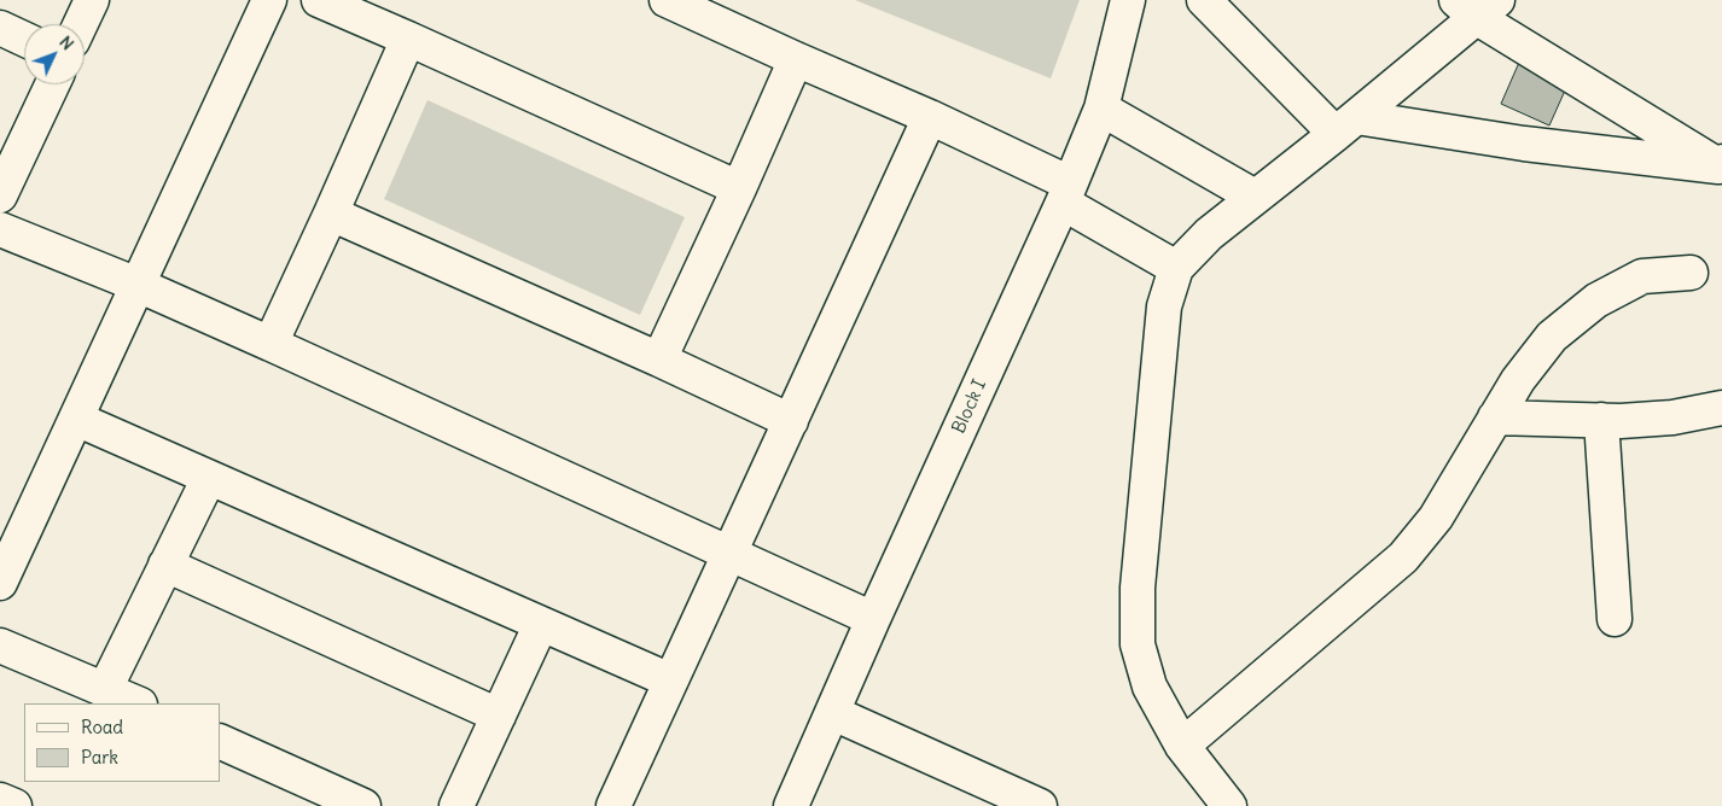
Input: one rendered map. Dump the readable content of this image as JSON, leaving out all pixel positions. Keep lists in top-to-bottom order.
{
  "streets": {
    "street": ["Block I"]
  },
  "legend": ["Road", "Park"],
  "north": "top right"
}
